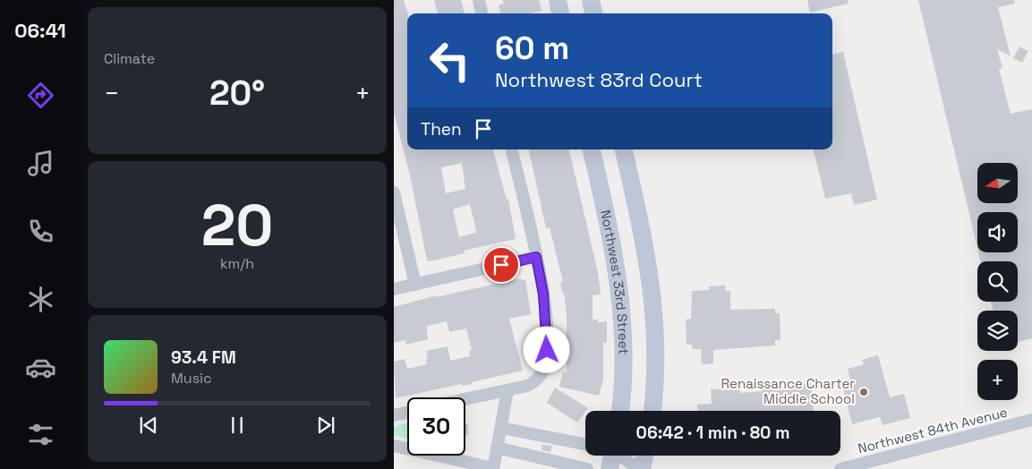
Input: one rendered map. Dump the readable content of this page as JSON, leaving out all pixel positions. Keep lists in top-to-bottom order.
{
  "streets": {
    "street": ["Northwest 33rd Street", "Northwest 84th Avenue"]
  },
  "places": ["Renaissance Charter Middle School"],
  "north": "left",
  "page": {
    "tabs": "06:41",
    "tile": [
      "Climate",
      ["20", "km/h"]
    ],
    "turn": ["60 m", "Northwest 83rd Court"],
    "heat": ["−", "20°", "+"],
    "then": "Then",
    "map_buttons": "+",
    "song": ["93.4 FM", "Music"],
    "limit": "30",
    "trip": "06:42 · 1 min · 80 m"
  }
}
